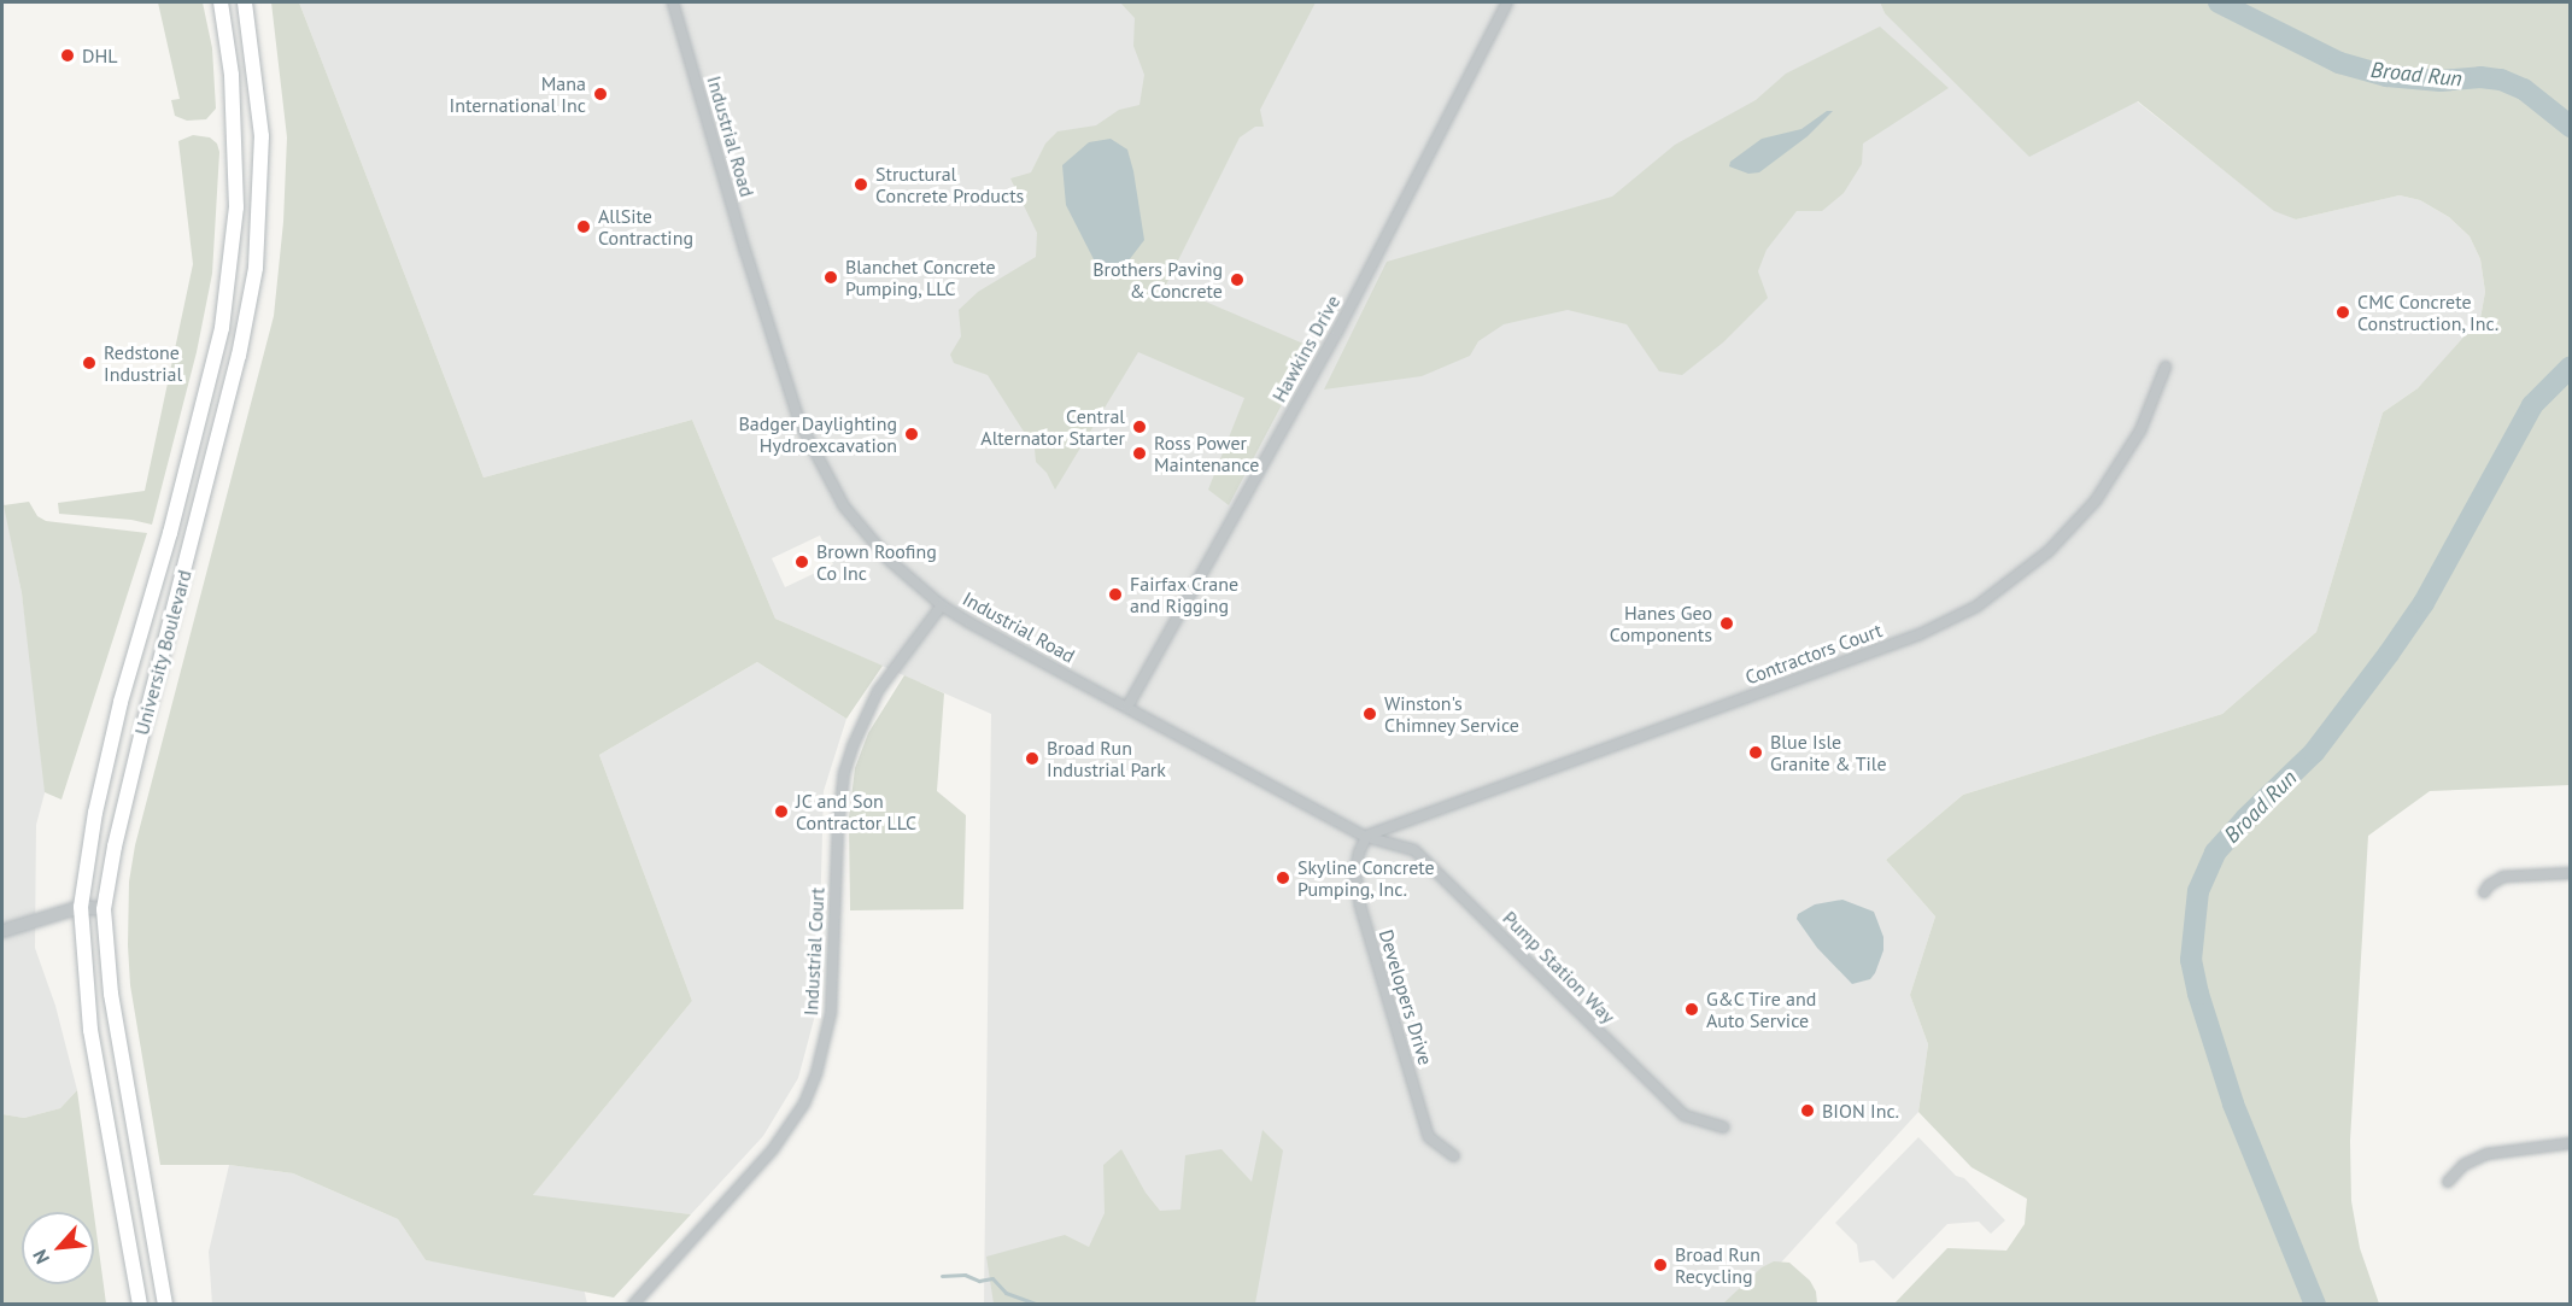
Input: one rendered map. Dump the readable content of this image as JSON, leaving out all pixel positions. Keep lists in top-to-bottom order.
{
  "streets": {
    "main road": ["University Boulevard"],
    "street": [
      "Industrial Road",
      "Hawkins Drive",
      "Contractors Court",
      "Industrial Court",
      "Pump Station Way",
      "Developers Drive"
    ]
  },
  "crossings": [
    ["Industrial Road", "Hawkins Drive"],
    ["Industrial Road", "Contractors Court"],
    ["Industrial Road", "Industrial Court"],
    ["Industrial Road", "Pump Station Way"],
    ["Industrial Road", "Developers Drive"],
    ["Contractors Court", "Pump Station Way"],
    ["Contractors Court", "Developers Drive"],
    ["Pump Station Way", "Developers Drive"]
  ],
  "water": ["Broad Run"],
  "places": [
    "DHL",
    "Mana International Inc",
    "Structural Concrete Products",
    "AllSite Contracting",
    "Blanchet Concrete Pumping, LLC",
    "Brothers Paving & Concrete",
    "CMC Concrete Construction, Inc.",
    "Redstone Industrial",
    "Central Alternator Starter",
    "Badger Daylighting Hydroexcavation",
    "Ross Power Maintenance",
    "Brown Roofing Co Inc",
    "Fairfax Crane and Rigging",
    "Hanes Geo Components",
    "Winston's Chimney Service",
    "Blue Isle Granite & Tile",
    "Broad Run Industrial Park",
    "JC and Son Contractor LLC",
    "Skyline Concrete Pumping, Inc.",
    "G&C Tire and Auto Service",
    "BION Inc.",
    "Broad Run Recycling"
  ],
  "north": "bottom left"
}
